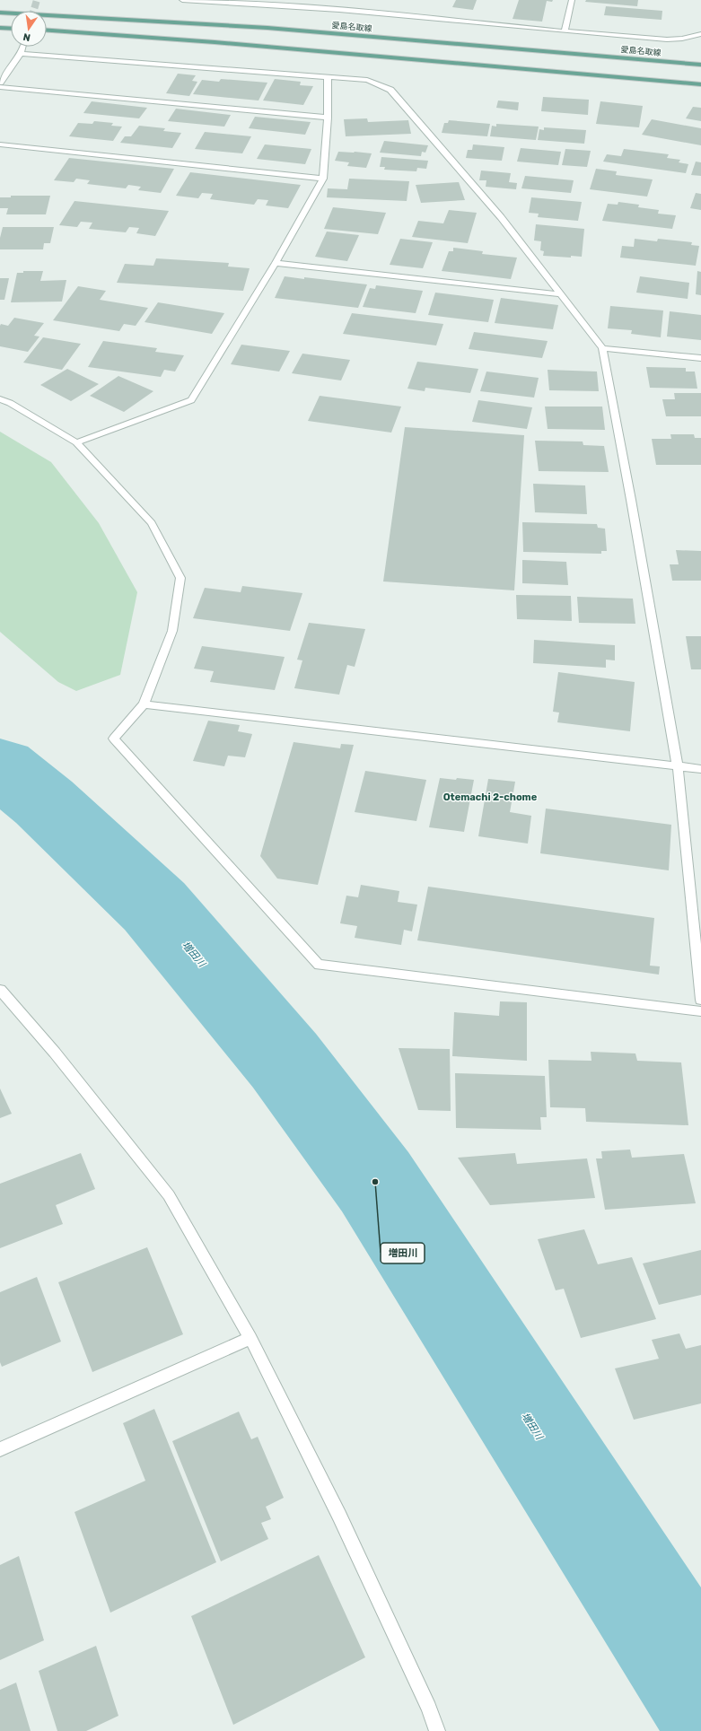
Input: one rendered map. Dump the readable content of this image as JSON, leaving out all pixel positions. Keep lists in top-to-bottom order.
{
  "streets": {
    "main road": ["愛島名取線"]
  },
  "districts": ["Otemachi 2-chome"],
  "water": ["増田川"],
  "places": ["増田川"],
  "north": "bottom"
}
